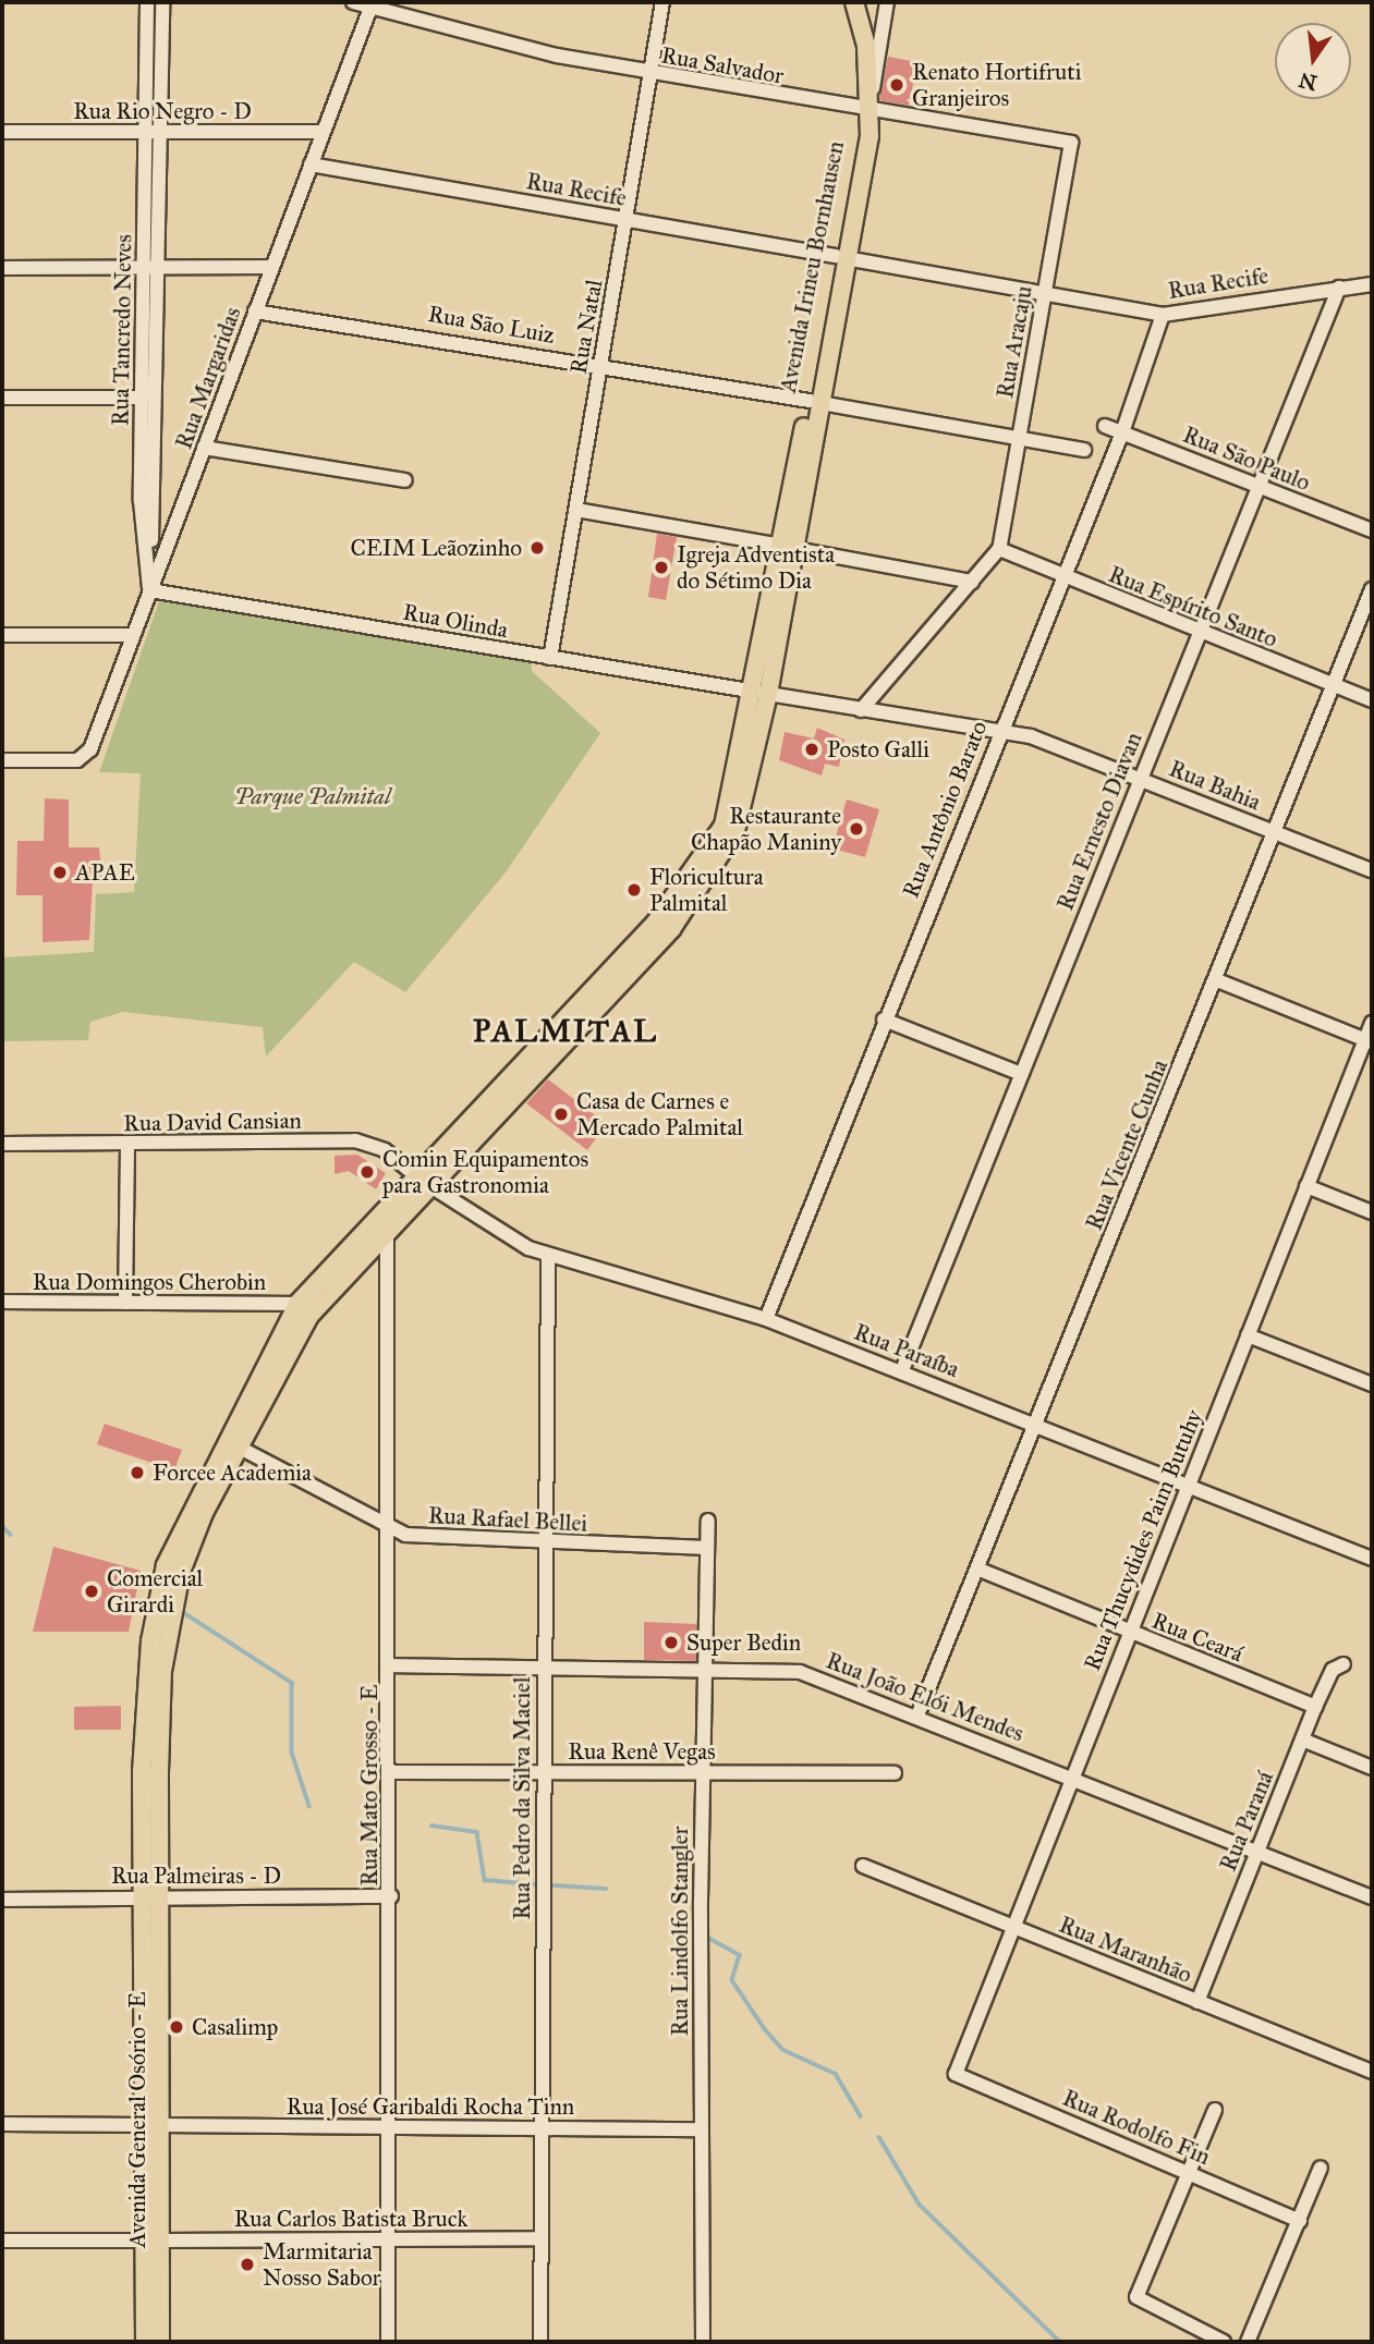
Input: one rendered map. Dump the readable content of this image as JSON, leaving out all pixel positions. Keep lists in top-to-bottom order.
{
  "streets": {
    "main road": ["Avenida Irineu Bornhausen", "Avenida General Osório - E"],
    "street": [
      "Rua Salvador",
      "Rua Rio Negro - D",
      "Rua Recife",
      "Rua São Luiz",
      "Rua Natal",
      "Rua Tancredo Neves",
      "Rua Aracaju",
      "Rua Margaridas",
      "Rua São Paulo",
      "Rua Espírito Santo",
      "Rua Olinda",
      "Rua Bahia",
      "Rua Antônio Barato",
      "Rua Ernesto Diavan",
      "Rua David Cansian",
      "Rua Vicente Cunha",
      "Rua Domingos Cherobin",
      "Rua Paraíba",
      "Rua Rafael Bellei",
      "Rua Thucydides Paim Butuhy",
      "Rua Ceará",
      "Rua João Elói Mendes",
      "Rua Renê Vegas",
      "Rua Mato Grosso - E",
      "Rua Pedro da Silva Maciel",
      "Rua Paraná",
      "Rua Palmeiras - D",
      "Rua Lindolfo Stangler",
      "Rua Maranhão",
      "Rua José Garibaldi Rocha Tinn",
      "Rua Rodolfo Fin",
      "Rua Carlos Batista Bruck"
    ]
  },
  "crossings": [
    ["Rua Salvador", "Avenida Irineu Bornhausen"],
    ["Rua Salvador", "Rua Natal"],
    ["Rua Salvador", "Rua Aracaju"],
    ["Rua Salvador", "Rua Margaridas"],
    ["Rua Rio Negro - D", "Rua Tancredo Neves"],
    ["Rua Rio Negro - D", "Rua Margaridas"],
    ["Rua Recife", "Avenida Irineu Bornhausen"],
    ["Rua Recife", "Rua Natal"],
    ["Rua Recife", "Rua Aracaju"],
    ["Rua Recife", "Rua Margaridas"],
    ["Rua Recife", "Rua Antônio Barato"],
    ["Rua Recife", "Rua Ernesto Diavan"],
    ["Avenida Irineu Bornhausen", "Rua São Luiz"],
    ["Avenida Irineu Bornhausen", "Rua Olinda"],
    ["Avenida Irineu Bornhausen", "Rua David Cansian"],
    ["Avenida Irineu Bornhausen", "Rua Domingos Cherobin"],
    ["Avenida Irineu Bornhausen", "Rua Paraíba"],
    ["Avenida Irineu Bornhausen", "Rua Rafael Bellei"],
    ["Avenida Irineu Bornhausen", "Rua Mato Grosso - E"],
    ["Avenida Irineu Bornhausen", "Rua Palmeiras - D"],
    ["Avenida Irineu Bornhausen", "Avenida General Osório - E"],
    ["Rua São Luiz", "Rua Natal"],
    ["Rua São Luiz", "Rua Aracaju"],
    ["Rua São Luiz", "Rua Margaridas"],
    ["Rua Natal", "Rua Olinda"],
    ["Rua Tancredo Neves", "Rua Margaridas"],
    ["Rua Tancredo Neves", "Rua Olinda"],
    ["Rua Aracaju", "Rua Espírito Santo"],
    ["Rua Margaridas", "Rua Olinda"],
    ["Rua São Paulo", "Rua Antônio Barato"],
    ["Rua São Paulo", "Rua Ernesto Diavan"],
    ["Rua Espírito Santo", "Rua Antônio Barato"],
    ["Rua Espírito Santo", "Rua Ernesto Diavan"],
    ["Rua Espírito Santo", "Rua Vicente Cunha"],
    ["Rua Olinda", "Rua Bahia"],
    ["Rua Olinda", "Rua Antônio Barato"],
    ["Rua Bahia", "Rua Antônio Barato"],
    ["Rua Bahia", "Rua Ernesto Diavan"],
    ["Rua Bahia", "Rua Vicente Cunha"],
    ["Rua Antônio Barato", "Rua Paraíba"],
    ["Rua Ernesto Diavan", "Rua Paraíba"],
    ["Rua David Cansian", "Rua Paraíba"],
    ["Rua Vicente Cunha", "Rua Paraíba"],
    ["Rua Vicente Cunha", "Rua Ceará"],
    ["Rua Vicente Cunha", "Rua João Elói Mendes"],
    ["Rua Paraíba", "Rua Thucydides Paim Butuhy"],
    ["Rua Paraíba", "Rua Pedro da Silva Maciel"],
    ["Rua Rafael Bellei", "Rua Mato Grosso - E"],
    ["Rua Rafael Bellei", "Rua Pedro da Silva Maciel"],
    ["Rua Rafael Bellei", "Rua Lindolfo Stangler"],
    ["Rua Thucydides Paim Butuhy", "Rua Ceará"],
    ["Rua Thucydides Paim Butuhy", "Rua João Elói Mendes"],
    ["Rua Thucydides Paim Butuhy", "Rua Maranhão"],
    ["Rua Thucydides Paim Butuhy", "Rua Rodolfo Fin"],
    ["Rua Ceará", "Rua Paraná"],
    ["Rua João Elói Mendes", "Rua Mato Grosso - E"],
    ["Rua João Elói Mendes", "Rua Pedro da Silva Maciel"],
    ["Rua João Elói Mendes", "Rua Paraná"],
    ["Rua João Elói Mendes", "Rua Lindolfo Stangler"],
    ["Rua Renê Vegas", "Rua Mato Grosso - E"],
    ["Rua Renê Vegas", "Rua Pedro da Silva Maciel"],
    ["Rua Renê Vegas", "Rua Lindolfo Stangler"],
    ["Rua Mato Grosso - E", "Rua Palmeiras - D"],
    ["Rua Mato Grosso - E", "Rua José Garibaldi Rocha Tinn"],
    ["Rua Mato Grosso - E", "Rua Carlos Batista Bruck"],
    ["Rua Pedro da Silva Maciel", "Rua José Garibaldi Rocha Tinn"],
    ["Rua Pedro da Silva Maciel", "Rua Carlos Batista Bruck"],
    ["Rua Paraná", "Rua Maranhão"],
    ["Rua Palmeiras - D", "Avenida General Osório - E"],
    ["Rua Lindolfo Stangler", "Rua José Garibaldi Rocha Tinn"],
    ["Rua José Garibaldi Rocha Tinn", "Avenida General Osório - E"],
    ["Avenida General Osório - E", "Rua Carlos Batista Bruck"]
  ],
  "districts": ["PALMITAL"],
  "parks": ["Parque Palmital"],
  "places": [
    "Renato Hortifruti Granjeiros",
    "CEIM Leãozinho",
    "Igreja Adventista do Sétimo Dia",
    "Posto Galli",
    "Restaurante Chapão Maniny",
    "APAE",
    "Floricultura Palmital",
    "Casa de Carnes e Mercado Palmital",
    "Comin Equipamentos para Gastronomia",
    "Forcee Academia",
    "Comercial Girardi",
    "Super Bedin",
    "Casalimp",
    "Marmitaria Nosso Sabor"
  ],
  "north": "bottom"
}
